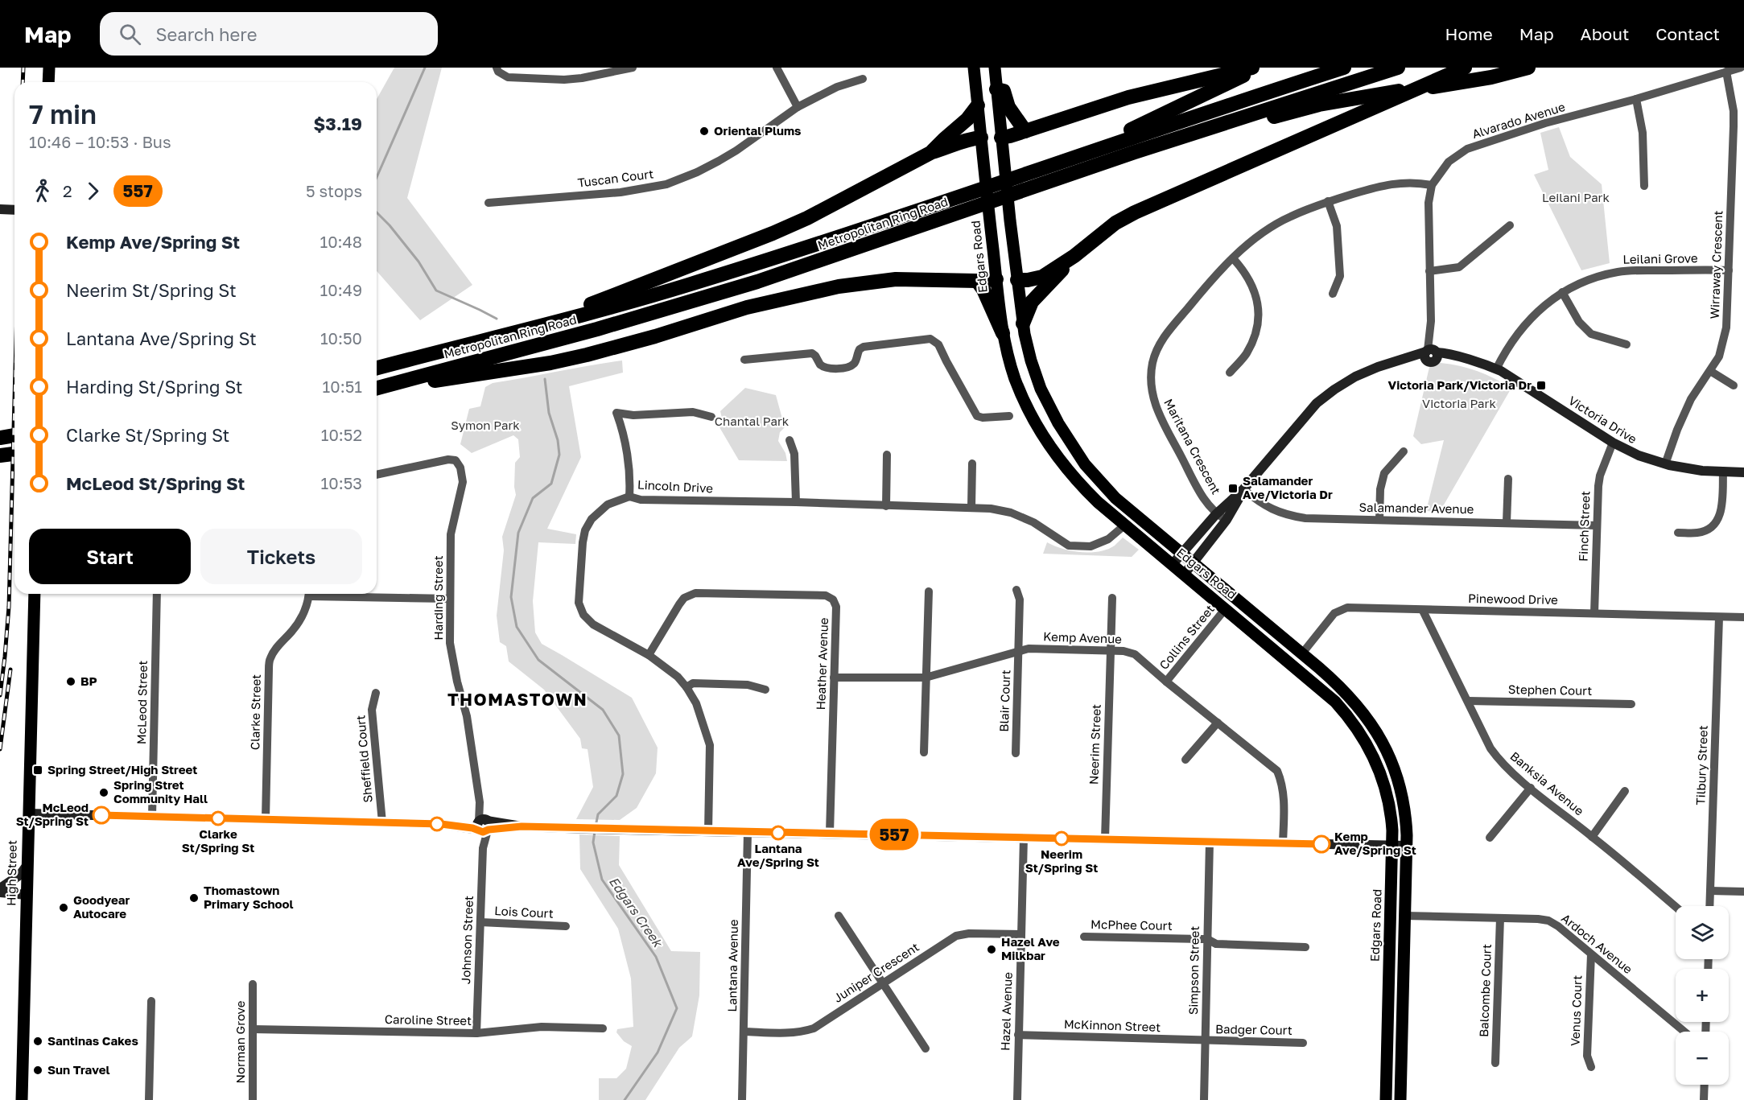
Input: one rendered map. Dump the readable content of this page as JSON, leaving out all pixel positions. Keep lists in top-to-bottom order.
{
  "streets": {
    "highway": ["Metropolitan Ring Road"],
    "main road": ["Edgars Road", "High Street"],
    "street": [
      "Alvarado Avenue",
      "Tuscan Court",
      "Leilani Grove",
      "Wirraway Crescent",
      "Victoria Drive",
      "Maritana Crescent",
      "Lincoln Drive",
      "Salamander Avenue",
      "Finch Street",
      "Harding Street",
      "Pinewood Drive",
      "Collins Street",
      "Kemp Avenue",
      "Heather Avenue",
      "Stephen Court",
      "Blair Court",
      "McLeod Street",
      "Clarke Street",
      "Neerim Street",
      "Sheffield Court",
      "Tilbury Street",
      "Banksia Avenue",
      "Lois Court",
      "McPhee Court",
      "Johnson Street",
      "Ardoch Avenue",
      "Lantana Avenue",
      "Simpson Street",
      "Juniper Crescent",
      "Balcombe Court",
      "Venus Court",
      "Hazel Avenue",
      "Caroline Street",
      "McKinnon Street",
      "Badger Court",
      "Norman Grove"
    ]
  },
  "crossings": [
    ["Alvarado Avenue", "Wirraway Crescent"],
    ["Alvarado Avenue", "Maritana Crescent"],
    ["Edgars Road", "Victoria Drive"],
    ["Edgars Road", "Lincoln Drive"],
    ["Edgars Road", "Pinewood Drive"],
    ["Edgars Road", "Collins Street"],
    ["Edgars Road", "Ardoch Avenue"],
    ["Leilani Grove", "Wirraway Crescent"],
    ["Leilani Grove", "Victoria Drive"],
    ["Wirraway Crescent", "Victoria Drive"],
    ["Victoria Drive", "Maritana Crescent"],
    ["Victoria Drive", "Salamander Avenue"],
    ["Victoria Drive", "Finch Street"],
    ["Lincoln Drive", "Heather Avenue"],
    ["Salamander Avenue", "Finch Street"],
    ["Finch Street", "Pinewood Drive"],
    ["Harding Street", "Johnson Street"],
    ["Pinewood Drive", "Tilbury Street"],
    ["Pinewood Drive", "Banksia Avenue"],
    ["Collins Street", "Kemp Avenue"],
    ["Kemp Avenue", "Heather Avenue"],
    ["Kemp Avenue", "Blair Court"],
    ["Kemp Avenue", "Neerim Street"],
    ["Stephen Court", "Banksia Avenue"],
    ["Lois Court", "Johnson Street"],
    ["McPhee Court", "Simpson Street"],
    ["Johnson Street", "Caroline Street"],
    ["Ardoch Avenue", "Balcombe Court"],
    ["Ardoch Avenue", "Venus Court"],
    ["Lantana Avenue", "Juniper Crescent"],
    ["Simpson Street", "McKinnon Street"],
    ["Simpson Street", "Badger Court"],
    ["Juniper Crescent", "Hazel Avenue"],
    ["Hazel Avenue", "McKinnon Street"],
    ["Caroline Street", "Norman Grove"],
    ["McKinnon Street", "Badger Court"]
  ],
  "districts": ["THOMASTOWN"],
  "water": ["Edgars Creek"],
  "parks": [
    "Leilani Park",
    "Victoria Park",
    "Chantal Park",
    "Symon Park"
  ],
  "places": {
    "other": [
      "Oriental Plums",
      "BP",
      "Spring Stret Community Hall",
      "McLeod St/Spring St",
      "Clarke St/Spring St",
      "Lantana Ave/Spring St",
      "Neerim St/Spring St",
      "Kemp Ave/Spring St",
      "Thomastown Primary School",
      "Goodyear Autocare",
      "Hazel Ave Milkbar",
      "Santinas Cakes",
      "Sun Travel"
    ],
    "transit": ["Victoria Park/Victoria Dr", "Salamander Ave/Victoria Dr", "Spring Street/High Street"]
  },
  "lines": ["bus line 557"],
  "page": {
    "header": "Map",
    "search": "Search here",
    "nav": [
      "Home",
      "Map",
      "About",
      "Contact"
    ],
    "on_map": "557",
    "heading": ["7 min", "10:46 – 10:53 · Bus", "$3.19"],
    "legs": ["2", "557", "5 stops"],
    "list": [
      {
        "name": "Kemp Ave/Spring St",
        "value": "10:48"
      },
      {
        "name": "Neerim St/Spring St",
        "value": "10:49"
      },
      {
        "name": "Lantana Ave/Spring St",
        "value": "10:50"
      },
      {
        "name": "Harding St/Spring St",
        "value": "10:51"
      },
      {
        "name": "Clarke St/Spring St",
        "value": "10:52"
      },
      {
        "name": "McLeod St/Spring St",
        "value": "10:53"
      }
    ],
    "buttons": ["Start", "Tickets"],
    "map_buttons": ["+", "−"]
  }
}
